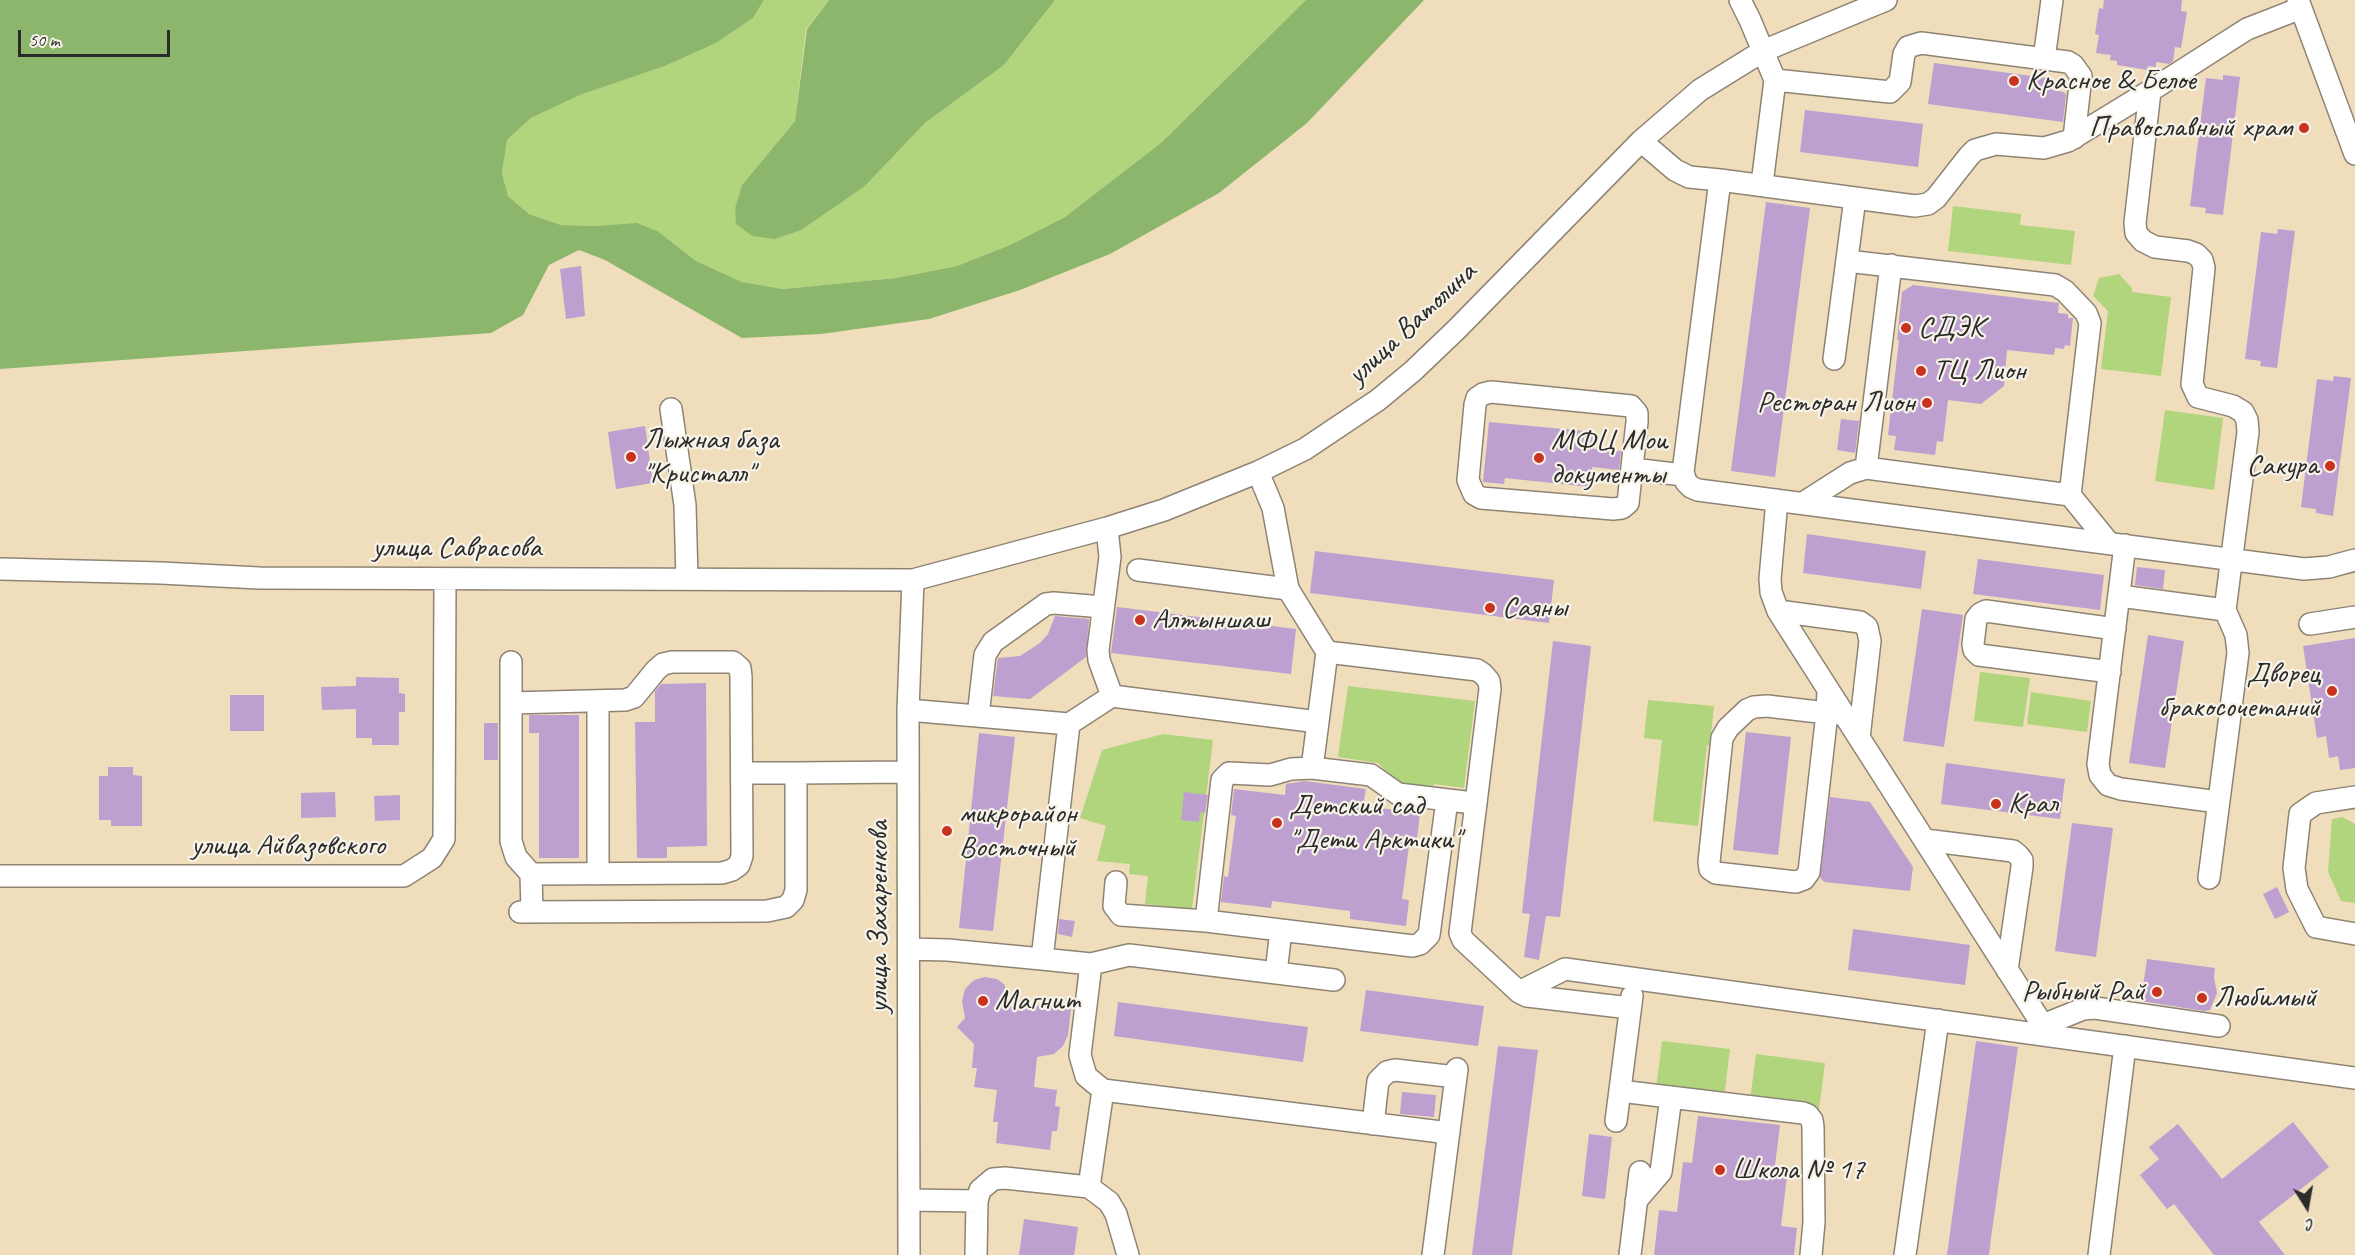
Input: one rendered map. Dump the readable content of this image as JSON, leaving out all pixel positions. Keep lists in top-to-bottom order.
{
  "streets": {
    "street": [
      "улица Ватолина",
      "улица Саврасова",
      "улица Айвазовского",
      "улица Захаренкова"
    ]
  },
  "crossings": [
    ["улица Ватолина", "улица Саврасова"],
    ["улица Ватолина", "улица Захаренкова"],
    ["улица Саврасова", "улица Айвазовского"],
    ["улица Саврасова", "улица Захаренкова"]
  ],
  "places": [
    "Красное & Белое",
    "Православный храм",
    "СДЭК",
    "ТЦ Лион",
    "Ресторан Лион",
    "Лыжная база \"Кристалл\"",
    "МФЦ Мои документы",
    "Сакура",
    "Саяны",
    "Алтыншаш",
    "Дворец бракосочетаний",
    "Крал",
    "Детский сад \"Дети Арктики\"",
    "микрорайон Восточный",
    "Рыбный Рай",
    "Любимый",
    "Магнит",
    "Школа № 17"
  ],
  "scale_bar": "50 m",
  "north": "bottom"
}
